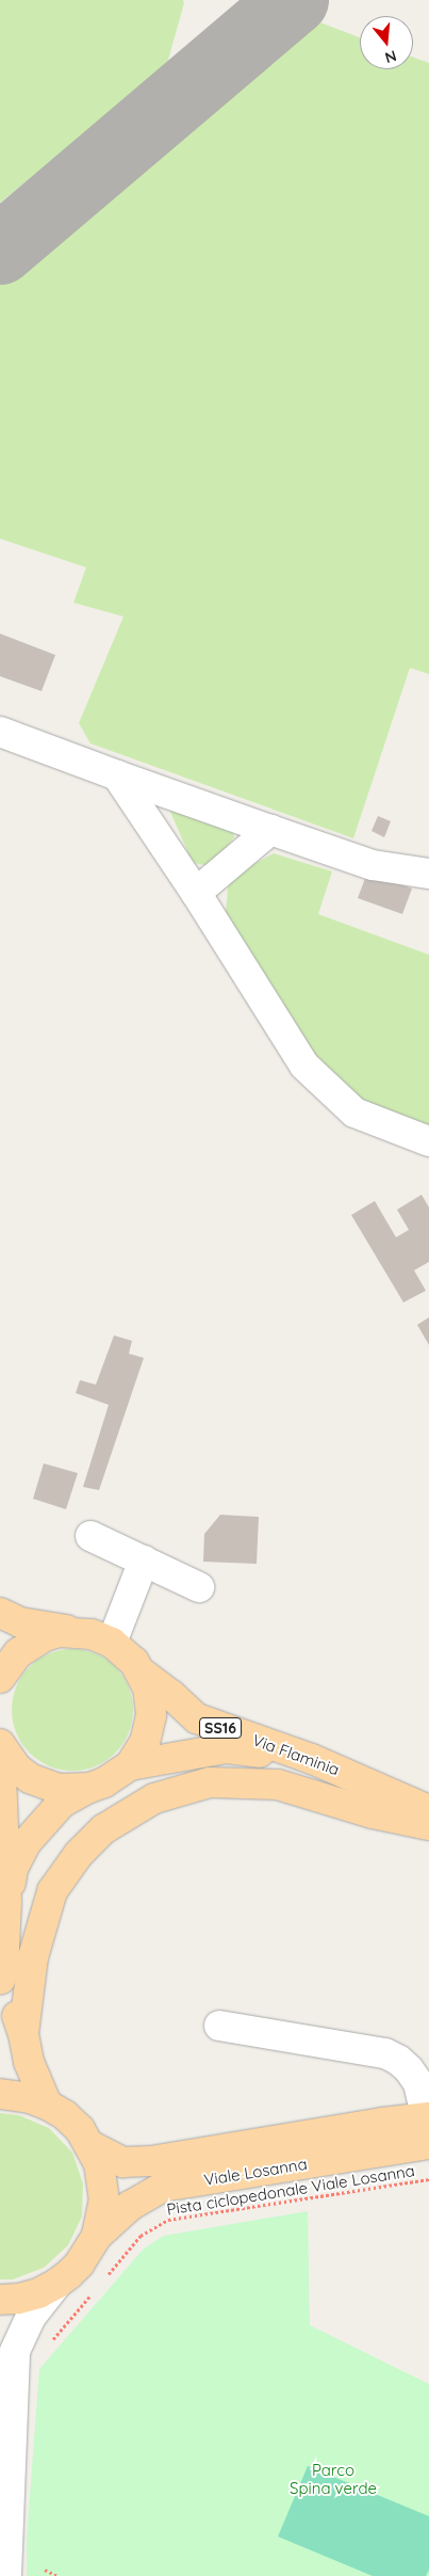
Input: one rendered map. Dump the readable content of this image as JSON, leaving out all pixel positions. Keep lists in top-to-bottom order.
{
  "streets": {
    "main road": ["SS16", "Via Flaminia", "Viale Losanna"],
    "path": ["Pista ciclopedonale Viale Losanna"]
  },
  "parks": ["Parco Spina verde"],
  "north": "bottom"
}
